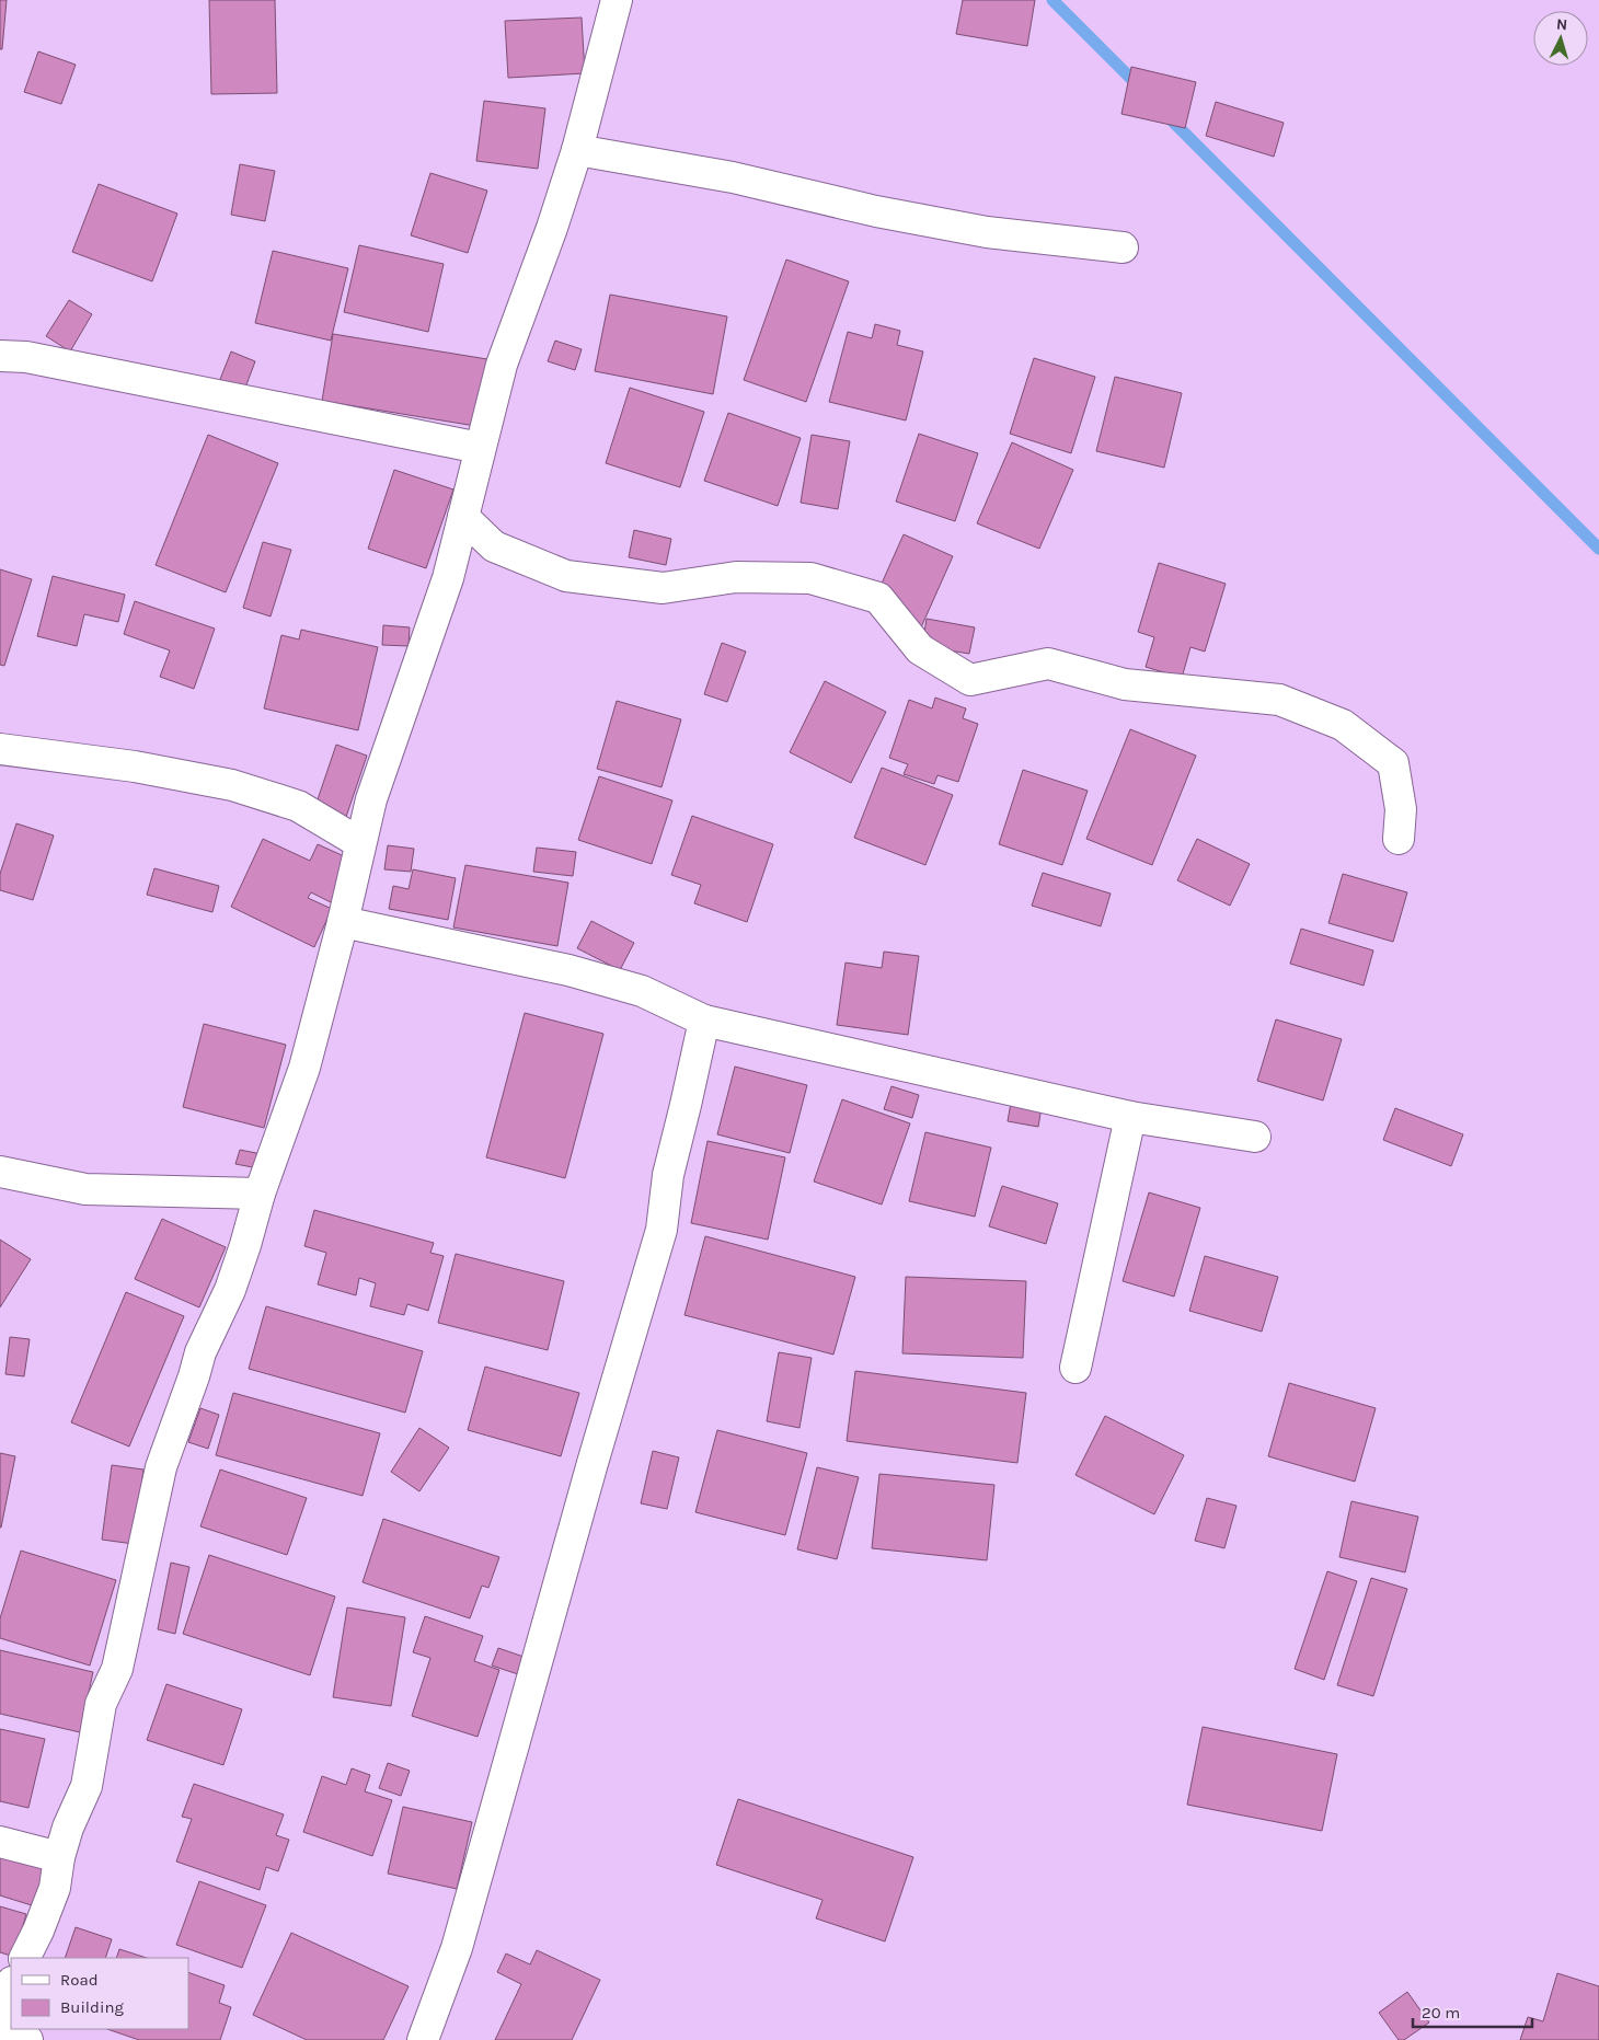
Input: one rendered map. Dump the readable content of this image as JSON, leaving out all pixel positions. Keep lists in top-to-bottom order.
{
  "legend": ["Road", "Building"],
  "scale_bar": "20 m",
  "north": "top"
}
